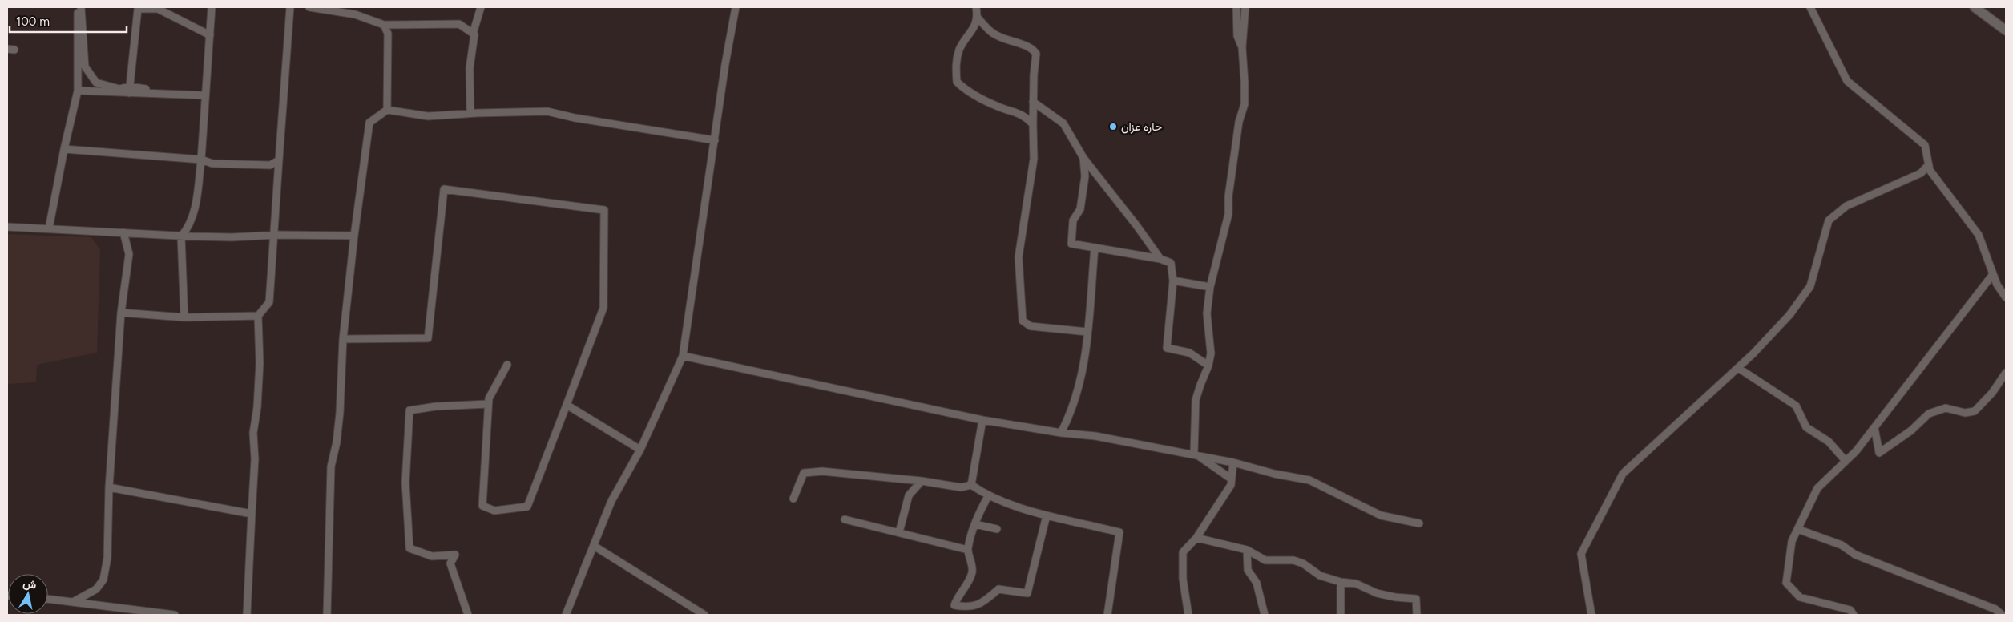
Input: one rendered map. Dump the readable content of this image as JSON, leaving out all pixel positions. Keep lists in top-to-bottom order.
{
  "places": ["حاره عزان"],
  "scale_bar": "100 m",
  "north": "top"
}
